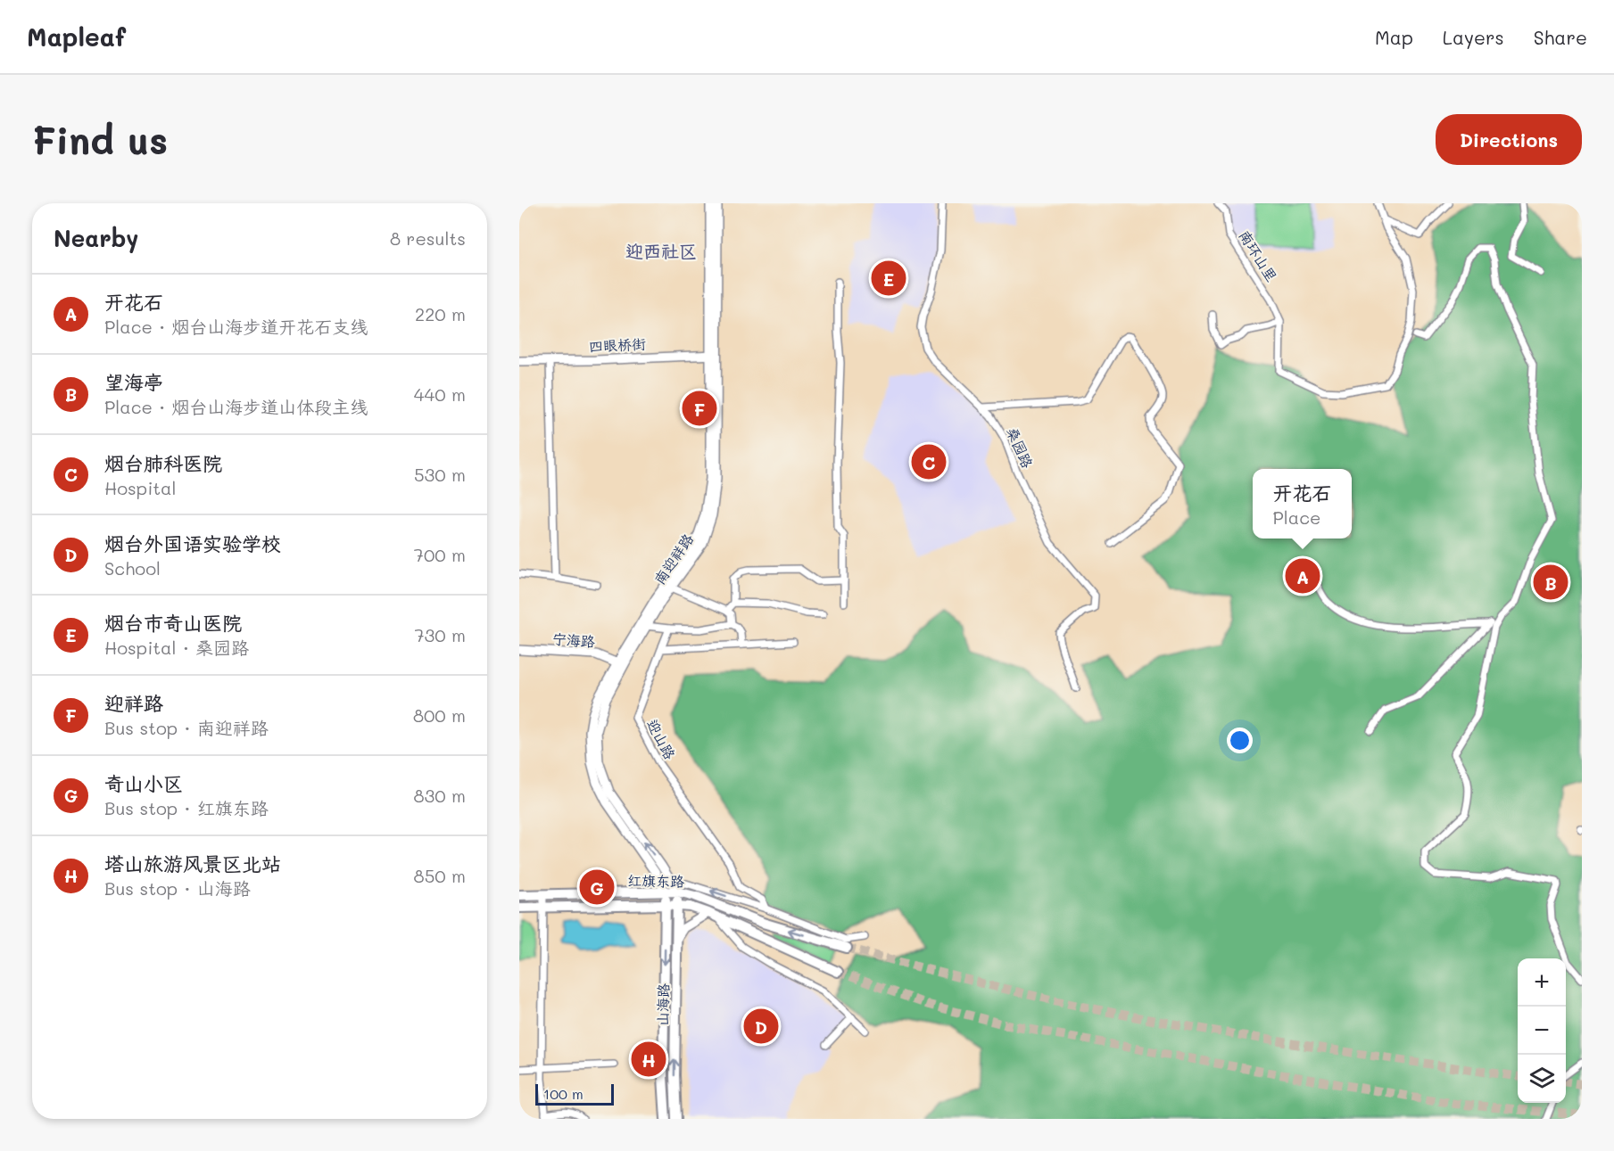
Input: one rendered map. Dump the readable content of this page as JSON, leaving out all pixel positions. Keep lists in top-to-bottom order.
{
  "streets": {
    "main road": [
      "四眼桥街",
      "南迎祥路",
      "宁海路",
      "红旗东路",
      "山海路"
    ],
    "street": ["南环山里", "桑园路", "迎山路"]
  },
  "crossings": [
    ["四眼桥街", "南迎祥路"],
    ["南迎祥路", "宁海路"],
    ["南迎祥路", "红旗东路"],
    ["南迎祥路", "山海路"],
    ["红旗东路", "山海路"]
  ],
  "districts": ["迎西社区"],
  "scale_bar": "100 m",
  "page": {
    "header": "Mapleaf",
    "nav": ["Map", "Layers", "Share"],
    "buttons": "Directions",
    "title": "Find us",
    "heading": ["Nearby", "8 results"],
    "pins": [
      "E",
      "F",
      "C",
      "A",
      "B",
      "G",
      "D",
      "H"
    ],
    "list": [
      {
        "mark": "A",
        "name": "开花石",
        "note": "Place · 烟台山海步道开花石支线",
        "value": "220 m"
      },
      {
        "mark": "B",
        "name": "望海亭",
        "note": "Place · 烟台山海步道山体段主线",
        "value": "440 m"
      },
      {
        "mark": "C",
        "name": "烟台肺科医院",
        "note": "Hospital",
        "value": "530 m"
      },
      {
        "mark": "D",
        "name": "烟台外国语实验学校",
        "note": "School",
        "value": "700 m"
      },
      {
        "mark": "E",
        "name": "烟台市奇山医院",
        "note": "Hospital · 桑园路",
        "value": "730 m"
      },
      {
        "mark": "F",
        "name": "迎祥路",
        "note": "Bus stop · 南迎祥路",
        "value": "800 m"
      },
      {
        "mark": "G",
        "name": "奇山小区",
        "note": "Bus stop · 红旗东路",
        "value": "830 m"
      },
      {
        "mark": "H",
        "name": "塔山旅游风景区北站",
        "note": "Bus stop · 山海路",
        "value": "850 m"
      }
    ],
    "popup": ["开花石", "Place"],
    "map_buttons": ["+", "−"],
    "scale": "100 m"
  }
}
